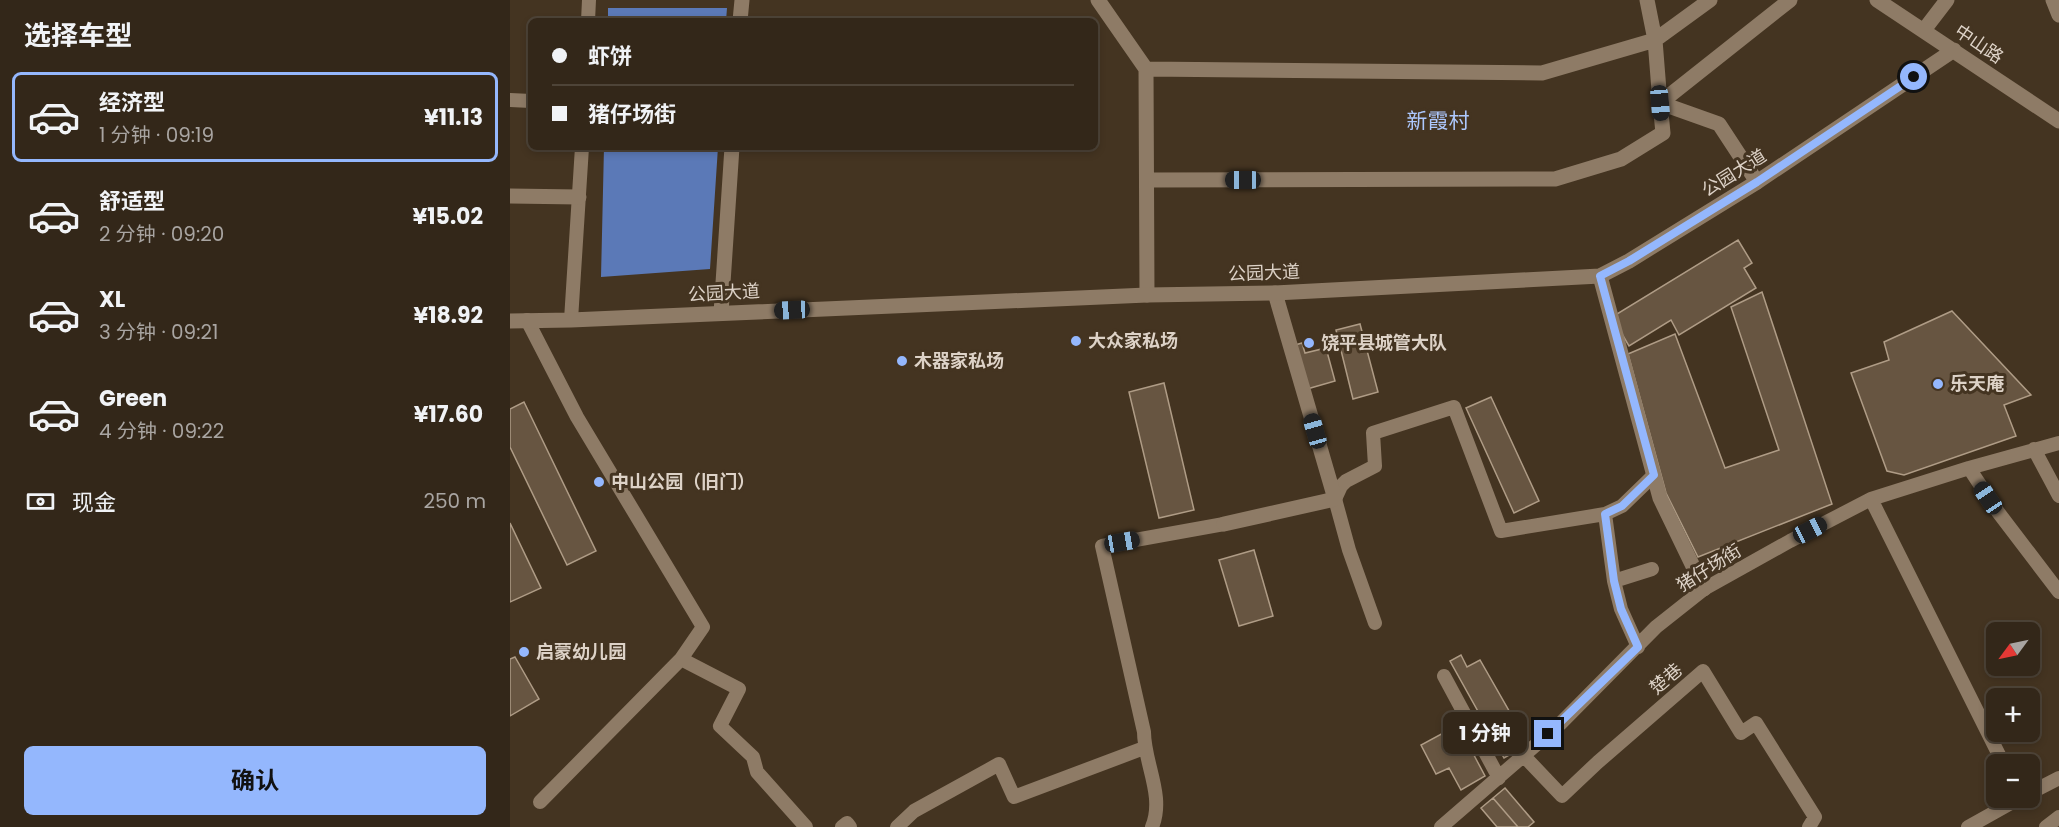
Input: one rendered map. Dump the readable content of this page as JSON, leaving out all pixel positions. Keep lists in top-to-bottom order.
{
  "streets": {
    "street": ["中山路", "公园大道"],
    "lane": ["猪仔场街", "楚巷"]
  },
  "crossings": [
    ["中山路", "公园大道"],
    ["猪仔场街", "楚巷"]
  ],
  "districts": ["新霞村"],
  "places": [
    "大众家私场",
    "饶平县城管大队",
    "木器家私场",
    "乐天庵",
    "中山公园（旧门）",
    "启蒙幼儿园"
  ],
  "north": "bottom left",
  "page": {
    "heading": "选择车型",
    "banner": ["虾饼", "猪仔场街"],
    "list": [
      {
        "name": "经济型",
        "note": "1 分钟 · 09:19",
        "value": "¥11.13"
      },
      {
        "name": "舒适型",
        "note": "2 分钟 · 09:20",
        "value": "¥15.02"
      },
      {
        "name": "XL",
        "note": "3 分钟 · 09:21",
        "value": "¥18.92"
      },
      {
        "name": "Green",
        "note": "4 分钟 · 09:22",
        "value": "¥17.60"
      }
    ],
    "pay": ["现金", "250 m"],
    "map_buttons": ["+", "−"],
    "bubble": "1 分钟",
    "buttons": "确认"
  }
}
